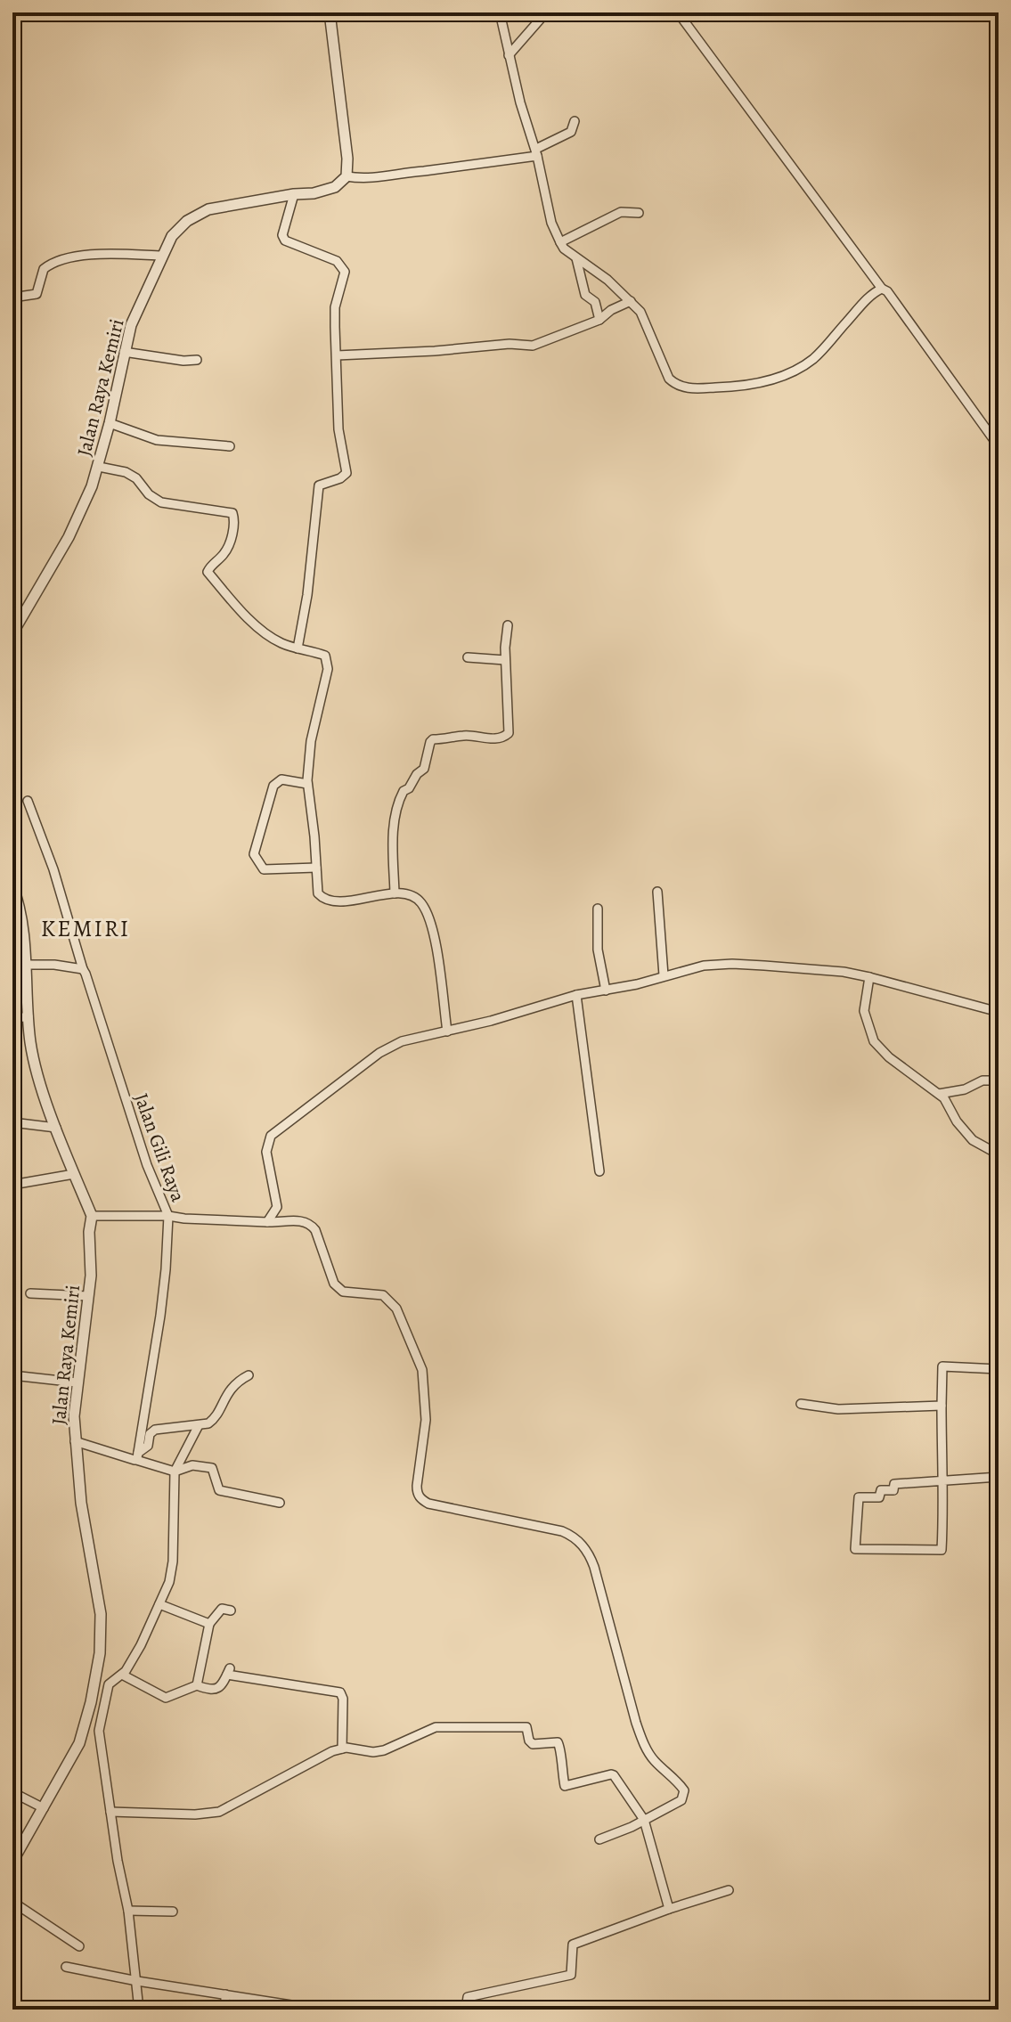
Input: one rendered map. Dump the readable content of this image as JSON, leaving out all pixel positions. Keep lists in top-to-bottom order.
{
  "streets": {
    "street": ["Jalan Raya Kemiri", "Jalan Gili Raya"]
  },
  "districts": ["KEMIRI"]
}
